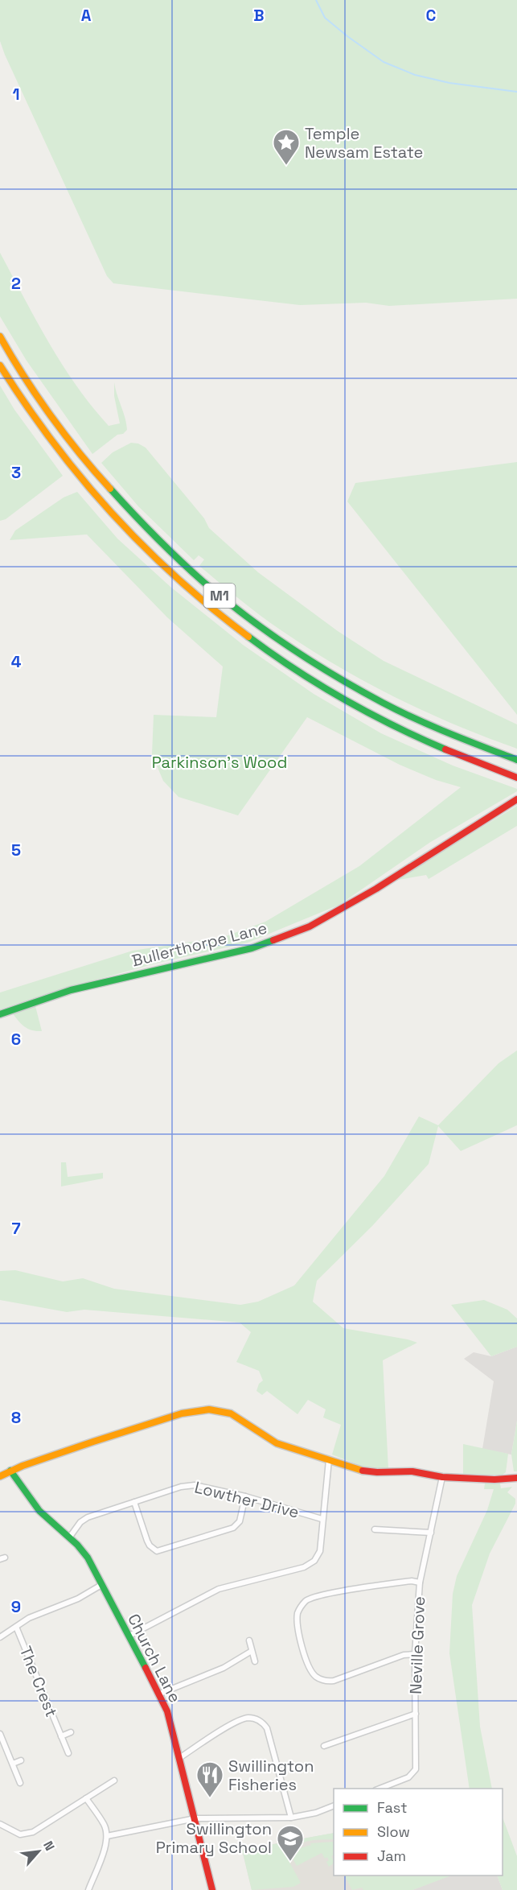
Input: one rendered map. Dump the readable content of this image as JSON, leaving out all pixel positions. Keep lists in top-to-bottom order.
{
  "streets": {
    "main road": ["M1", "Bullerthorpe Lane", "Church Lane"],
    "street": ["Lowther Drive", "Neville Grove", "The Crest"]
  },
  "crossings": [
    ["Lowther Drive", "Church Lane"]
  ],
  "parks": ["Parkinson's Wood"],
  "places": {
    "place": ["Temple Newsam Estate"],
    "restaurant": ["Swillington Fisheries"],
    "school or university": ["Swillington Primary School"]
  },
  "legend": ["Fast", "Slow", "Jam"],
  "north": "top right",
  "grid": {
    "columns": ["A", "B", "C"],
    "rows": [
      "1",
      "2",
      "3",
      "4",
      "5",
      "6",
      "7",
      "8",
      "9"
    ]
  }
}
